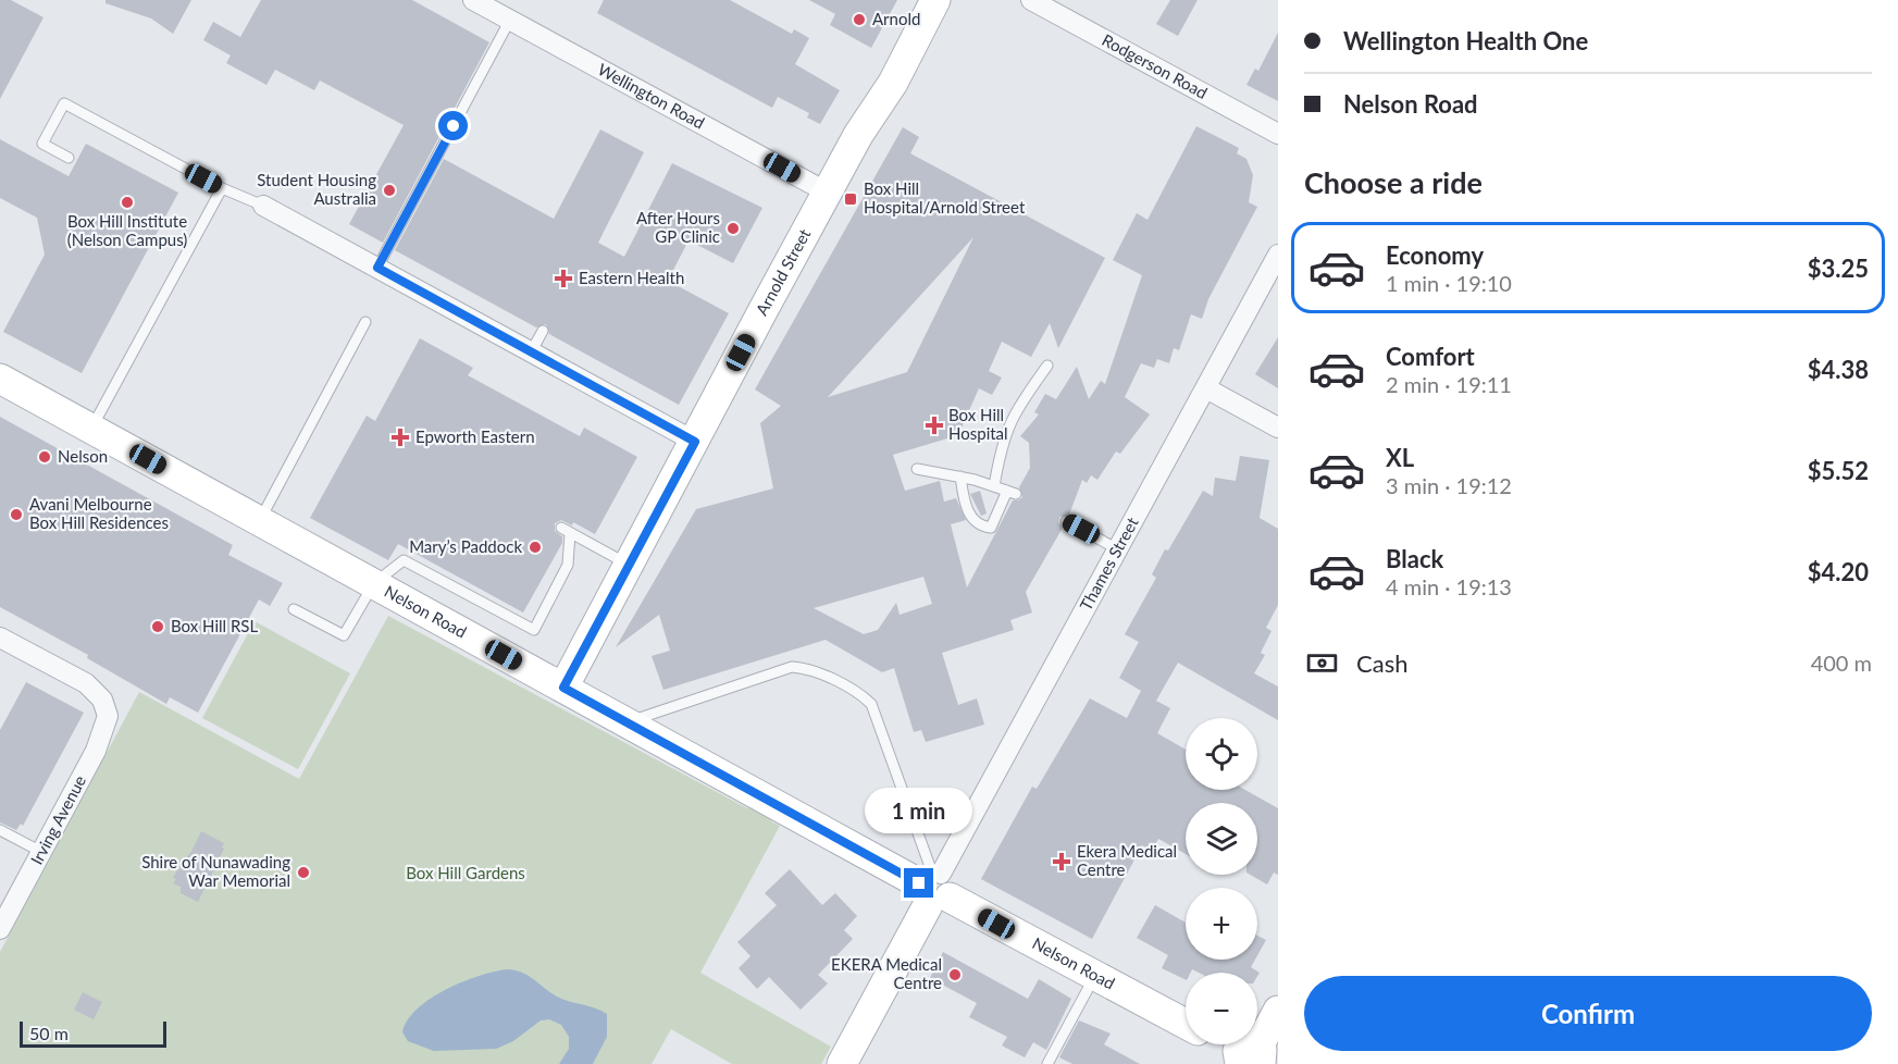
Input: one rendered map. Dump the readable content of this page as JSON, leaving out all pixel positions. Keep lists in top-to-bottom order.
{
  "streets": {
    "main road": ["Arnold Street", "Thames Street", "Nelson Road"],
    "street": ["Rodgerson Road", "Wellington Road", "Irving Avenue"]
  },
  "crossings": [
    ["Wellington Road", "Arnold Street"],
    ["Arnold Street", "Nelson Road"],
    ["Thames Street", "Nelson Road"]
  ],
  "parks": ["Box Hill Gardens"],
  "places": {
    "other": [
      "Arnold",
      "Student Housing Australia",
      "Box Hill Institute (Nelson Campus)",
      "After Hours GP Clinic",
      "Nelson",
      "Avani Melbourne Box Hill Residences",
      "Mary’s Paddock",
      "Box Hill RSL",
      "Shire of Nunawading War Memorial",
      "EKERA Medical Centre"
    ],
    "transit": ["Box Hill Hospital/Arnold Street"],
    "health": [
      "Eastern Health",
      "Box Hill Hospital",
      "Epworth Eastern",
      "Ekera Medical Centre"
    ]
  },
  "scale_bar": "50 m",
  "page": {
    "banner": ["Wellington Health One", "Nelson Road"],
    "heading": "Choose a ride",
    "list": [
      {
        "name": "Economy",
        "note": "1 min · 19:10",
        "value": "$3.25"
      },
      {
        "name": "Comfort",
        "note": "2 min · 19:11",
        "value": "$4.38"
      },
      {
        "name": "XL",
        "note": "3 min · 19:12",
        "value": "$5.52"
      },
      {
        "name": "Black",
        "note": "4 min · 19:13",
        "value": "$4.20"
      }
    ],
    "pay": ["Cash", "400 m"],
    "map_buttons": ["+", "−"],
    "bubble": "1 min",
    "buttons": "Confirm",
    "scale": "50 m"
  }
}
